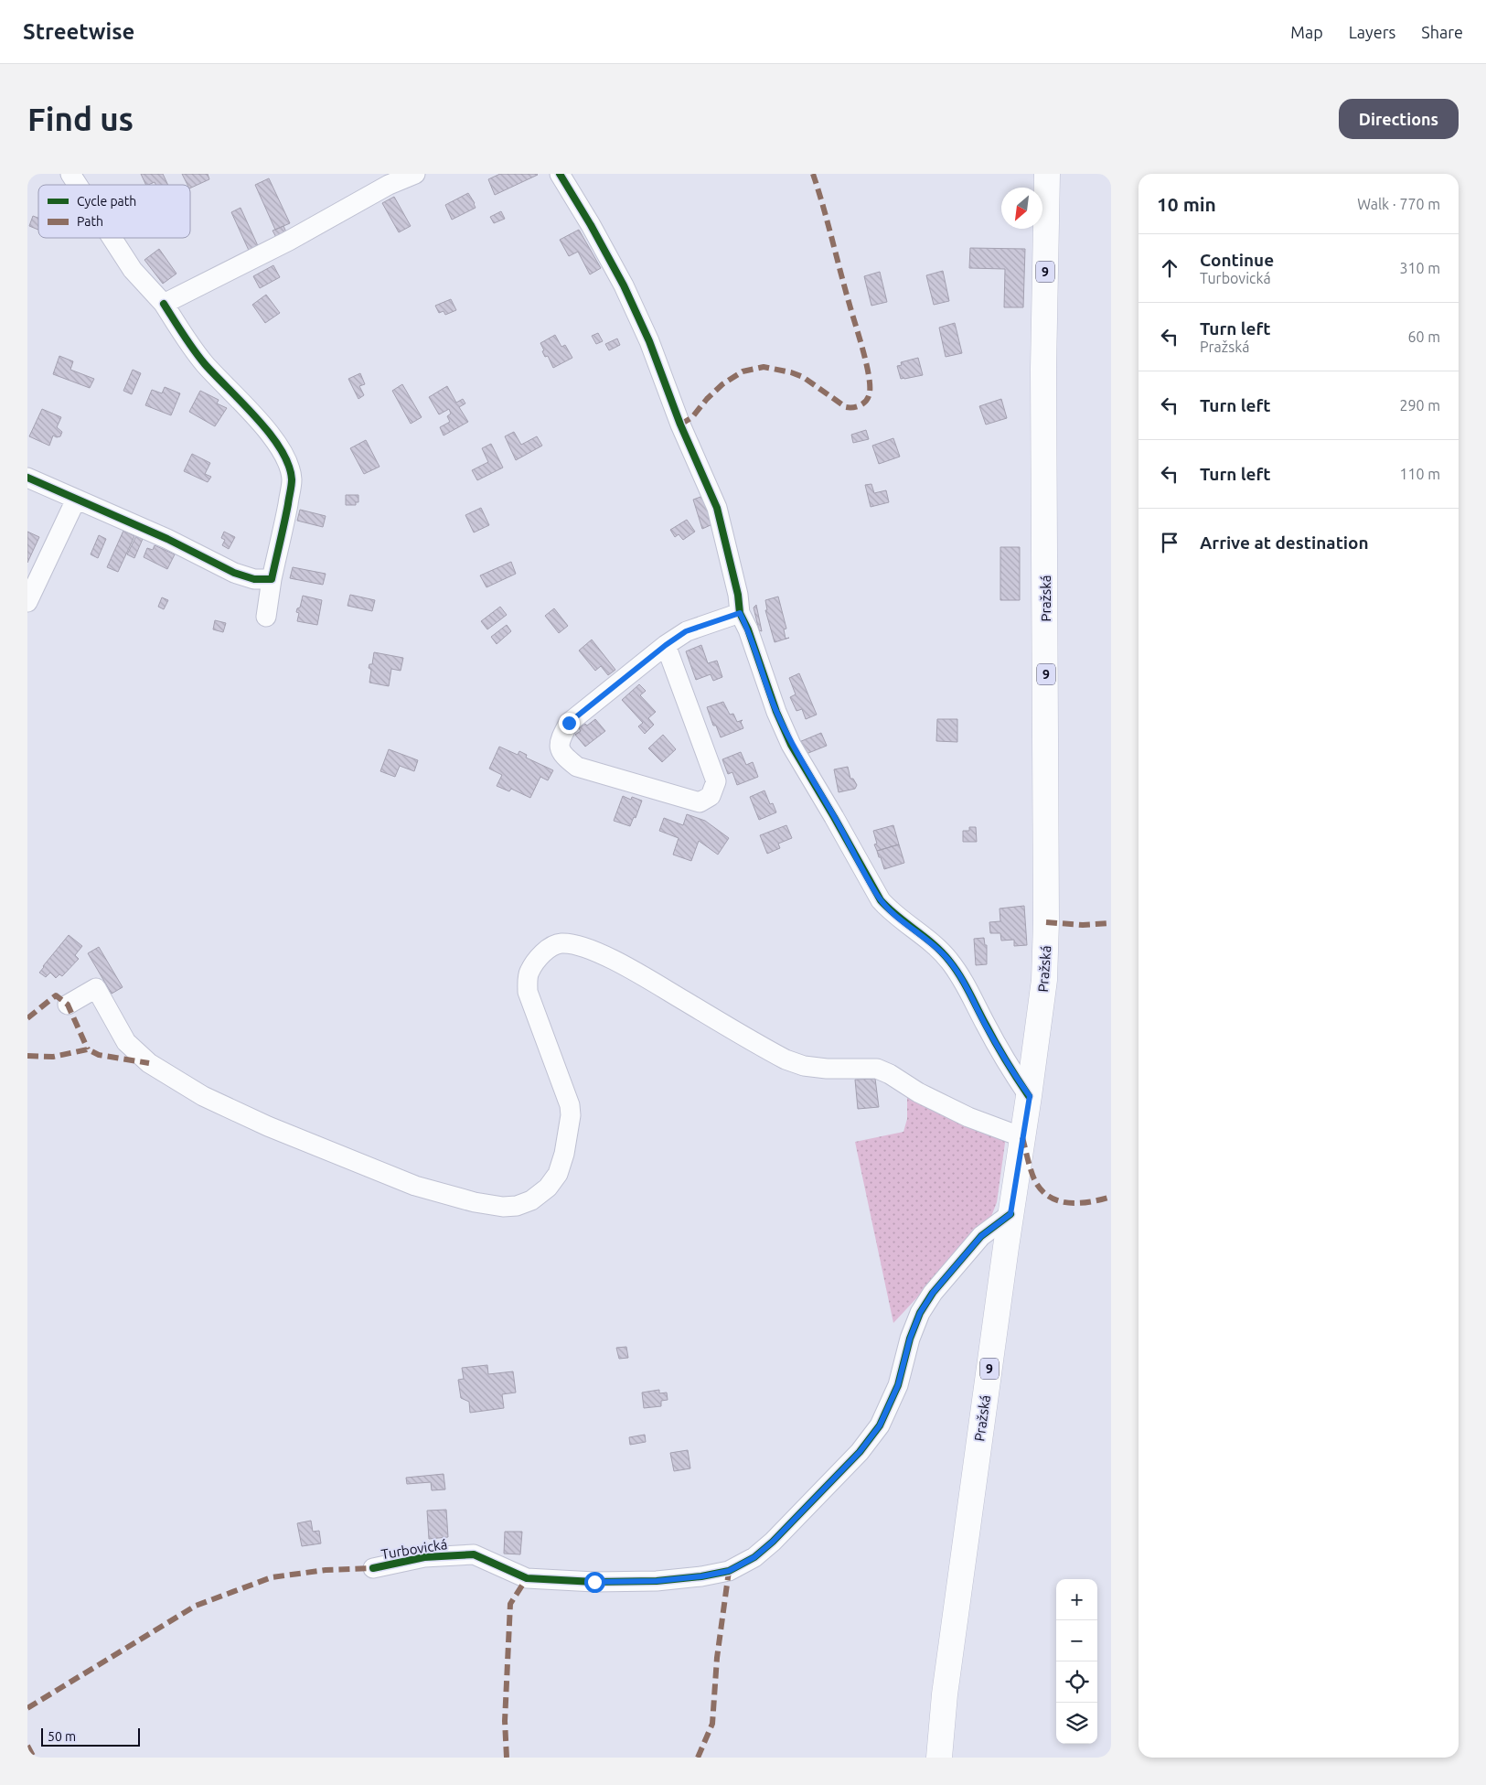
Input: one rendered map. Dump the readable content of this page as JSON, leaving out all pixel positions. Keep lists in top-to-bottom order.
{
  "streets": {
    "main road": ["9", "Pražská"],
    "street": ["Turbovická"]
  },
  "crossings": [
    ["Pražská", "Turbovická"]
  ],
  "legend": ["Cycle path", "Path"],
  "scale_bar": "50 m",
  "north": "bottom left",
  "page": {
    "header": "Streetwise",
    "nav": ["Map", "Layers", "Share"],
    "buttons": "Directions",
    "title": "Find us",
    "heading": ["10 min", "Walk · 770 m"],
    "list": [
      ["Continue", "Turbovická", "310 m"],
      ["Turn left", "Pražská", "60 m"],
      ["Turn left", "290 m"],
      ["Turn left", "110 m"],
      "Arrive at destination"
    ],
    "map_buttons": ["+", "−"],
    "scale": "50 m"
  }
}
